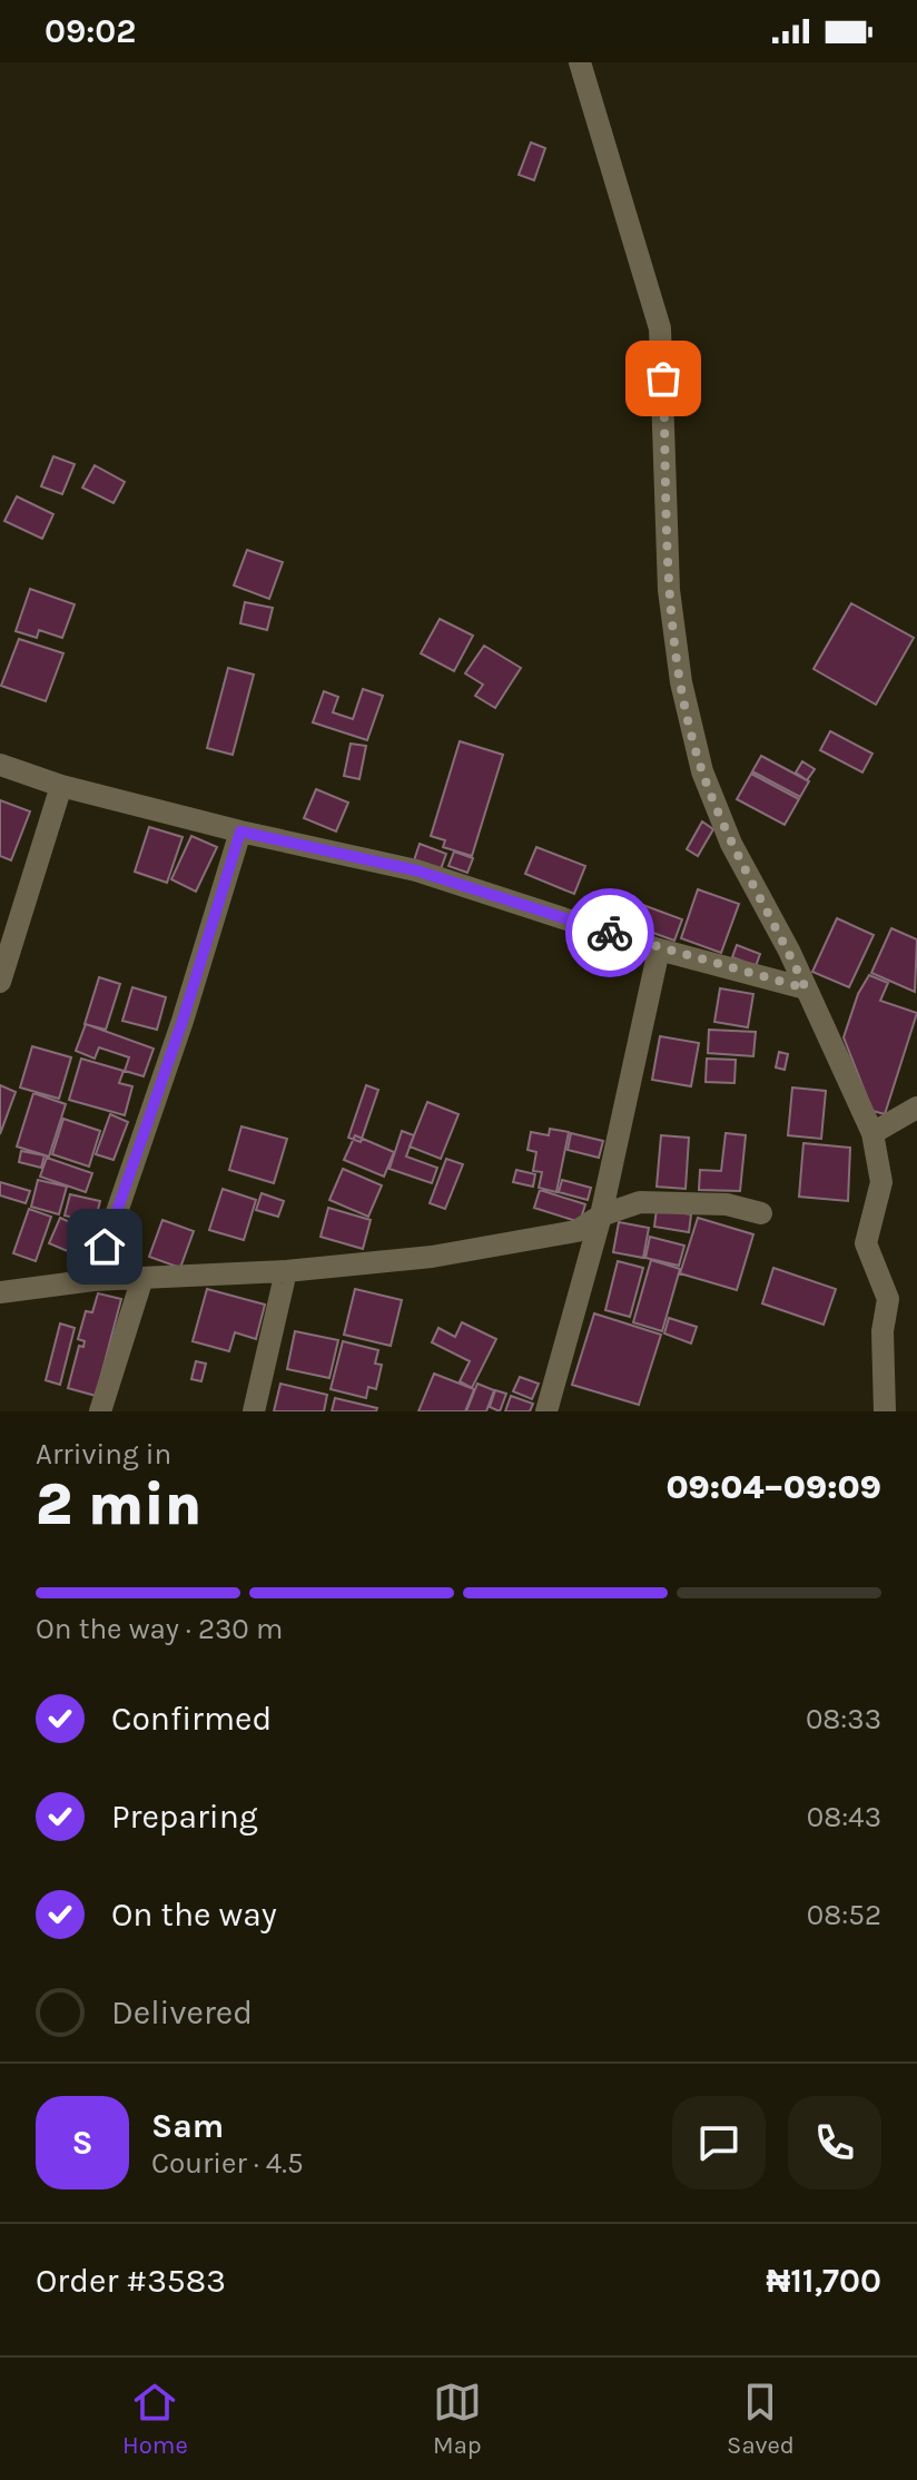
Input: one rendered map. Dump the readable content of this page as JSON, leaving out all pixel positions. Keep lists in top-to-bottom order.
{
  "page": {
    "status": "09:02",
    "heading": ["2 min", "Arriving in", "09:04–09:09"],
    "panel": [
      "Sam",
      "Courier · 4.5",
      "Order #3583",
      "₦11,700"
    ],
    "bar": "On the way · 230 m",
    "list": [
      ["Confirmed", "08:33"],
      ["Preparing", "08:43"],
      ["On the way", "08:52"],
      "Delivered"
    ],
    "round": "S",
    "tabs": ["Home", "Map", "Saved"]
  }
}
